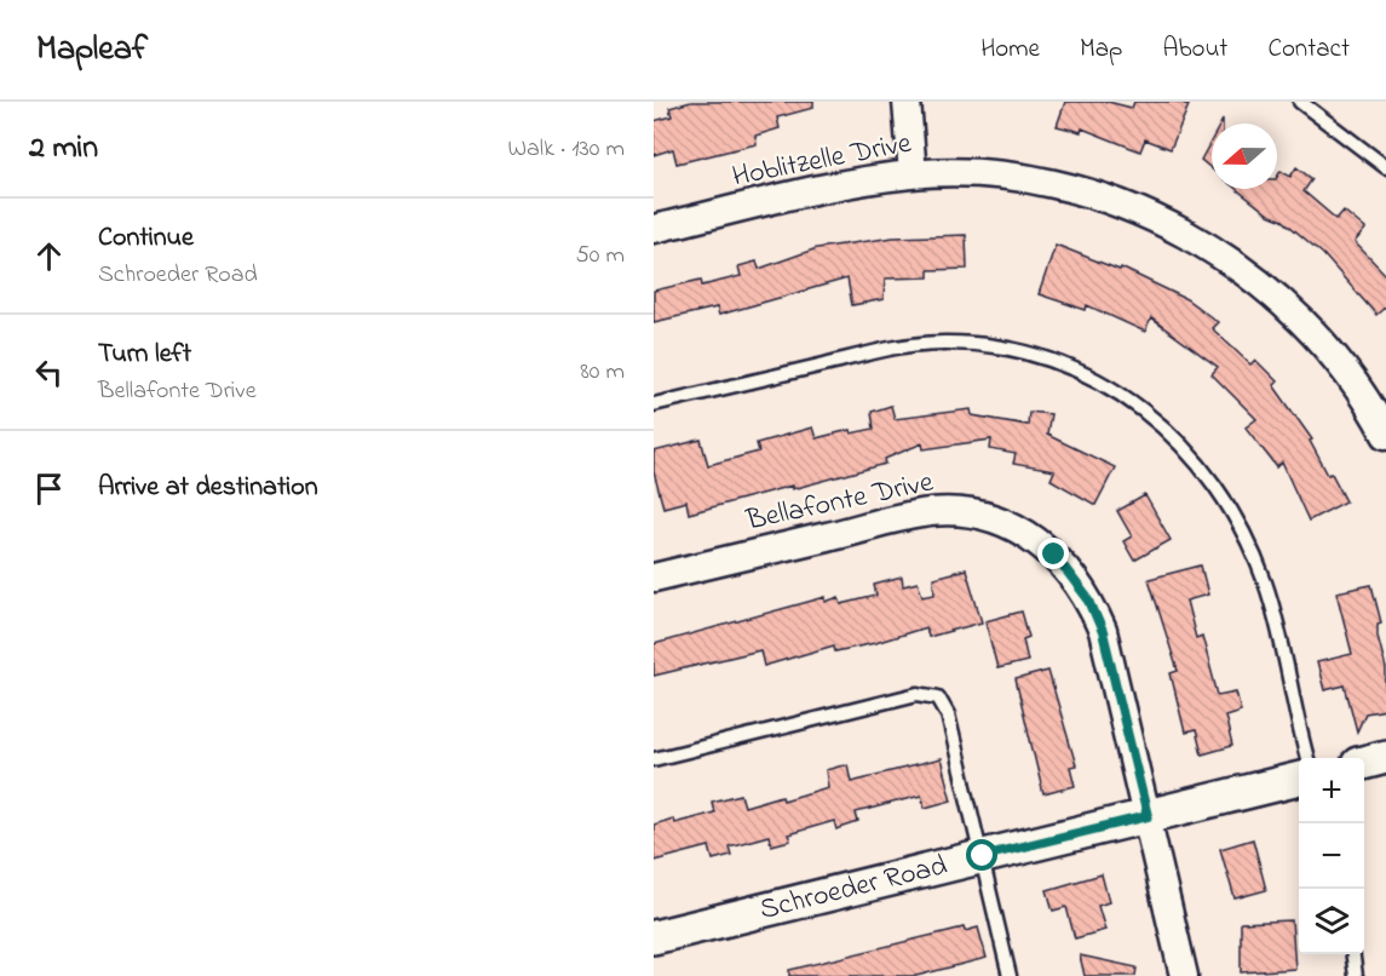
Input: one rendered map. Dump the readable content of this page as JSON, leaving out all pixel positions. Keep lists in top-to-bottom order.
{
  "streets": {
    "street": ["Hoblitzelle Drive", "Bellafonte Drive", "Schroeder Road"]
  },
  "crossings": [
    ["Bellafonte Drive", "Schroeder Road"]
  ],
  "north": "left",
  "page": {
    "header": "Mapleaf",
    "nav": [
      "Home",
      "Map",
      "About",
      "Contact"
    ],
    "heading": ["2 min", "Walk · 130 m"],
    "list": [
      ["Continue", "Schroeder Road", "50 m"],
      ["Turn left", "Bellafonte Drive", "80 m"],
      "Arrive at destination"
    ],
    "map_buttons": ["+", "−"]
  }
}
